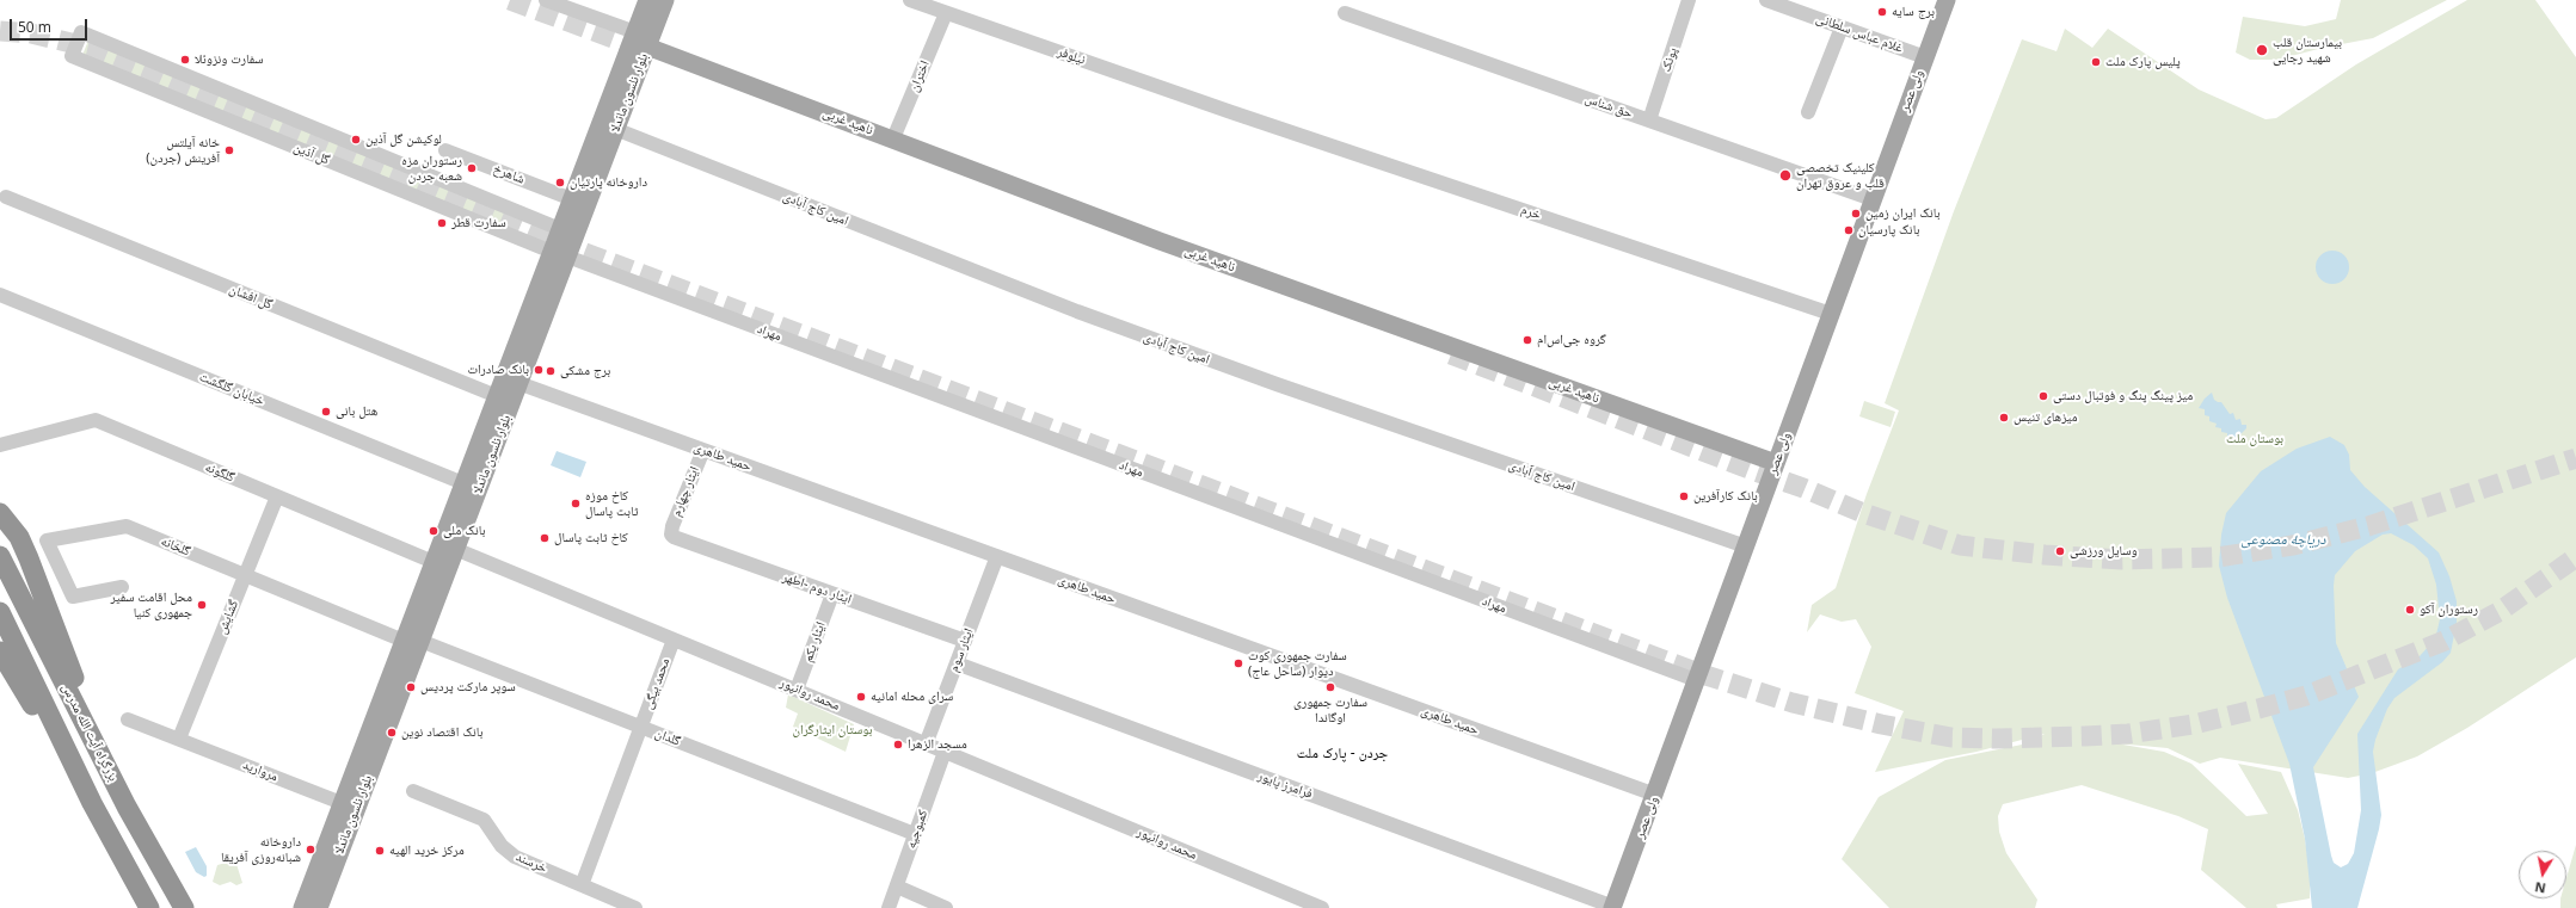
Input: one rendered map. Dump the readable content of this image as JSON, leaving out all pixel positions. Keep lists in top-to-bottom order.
{
  "streets": {
    "highway": ["بزرگراه آیت الله مدرس"],
    "main road": ["ولی عصر", "بلوار نلسون ماندلا", "ناهید غربی"],
    "street": [
      "غلام عباس سلطانی",
      "نیلوفر",
      "پونک",
      "اختران",
      "حق شناس",
      "گل آذین",
      "شاهرخ",
      "امین کاج آبادی",
      "خرم",
      "گل‌ افشان",
      "مهراد",
      "خیابان گلگشت",
      "حمید طاهری",
      "گلگونه",
      "ایثار چهارم",
      "گلخانه",
      "ایثار دوم -اطهر",
      "گشایش",
      "ایثار یکم",
      "ایثار سوم",
      "محمد بيگی",
      "محمد روانپور",
      "گلدان",
      "مروارید",
      "فرامرز پایور",
      "کمبوجیه",
      "خرسند"
    ]
  },
  "crossings": [
    ["غلام عباس سلطانی", "ولی عصر"],
    ["نیلوفر", "اختران"],
    ["نیلوفر", "خرم"],
    ["پونک", "حق شناس"],
    ["اختران", "ناهید غربی"],
    ["ولی عصر", "حق شناس"],
    ["ولی عصر", "ناهید غربی"],
    ["ولی عصر", "امین کاج آبادی"],
    ["ولی عصر", "خرم"],
    ["ولی عصر", "مهراد"],
    ["ولی عصر", "حمید طاهری"],
    ["ولی عصر", "فرامرز پایور"],
    ["بلوار نلسون ماندلا", "ناهید غربی"],
    ["بلوار نلسون ماندلا", "گل آذین"],
    ["بلوار نلسون ماندلا", "شاهرخ"],
    ["بلوار نلسون ماندلا", "امین کاج آبادی"],
    ["بلوار نلسون ماندلا", "گل‌ افشان"],
    ["بلوار نلسون ماندلا", "مهراد"],
    ["بلوار نلسون ماندلا", "خیابان گلگشت"],
    ["بلوار نلسون ماندلا", "حمید طاهری"],
    ["بلوار نلسون ماندلا", "گلگونه"],
    ["بلوار نلسون ماندلا", "گلخانه"],
    ["بلوار نلسون ماندلا", "محمد روانپور"],
    ["بلوار نلسون ماندلا", "گلدان"],
    ["بلوار نلسون ماندلا", "مروارید"],
    ["گل آذین", "مهراد"],
    ["حمید طاهری", "ایثار چهارم"],
    ["حمید طاهری", "ایثار سوم"],
    ["گلگونه", "گشایش"],
    ["ایثار چهارم", "ایثار دوم -اطهر"],
    ["گلخانه", "گشایش"],
    ["گلخانه", "گلدان"],
    ["ایثار دوم -اطهر", "ایثار یکم"],
    ["ایثار دوم -اطهر", "ایثار سوم"],
    ["گشایش", "مروارید"],
    ["ایثار یکم", "محمد روانپور"],
    ["ایثار سوم", "محمد روانپور"],
    ["ایثار سوم", "فرامرز پایور"],
    ["محمد بيگی", "محمد روانپور"],
    ["محمد بيگی", "گلدان"],
    ["محمد روانپور", "کمبوجیه"],
    ["گلدان", "کمبوجیه"]
  ],
  "districts": ["جردن - پارک ملت"],
  "water": ["دریاچهٔ مصنوعی"],
  "parks": ["بوستان ملت", "بوستان ایثارگران"],
  "places": [
    "برج سایه",
    "بیمارستان قلب شهید رجایی",
    "سفارت ونزوئلا",
    "پلیس پارک ملت",
    "لوکیشن گل آذین",
    "خانه آیلتس آفرینش (جردن)",
    "رستوران مزه شعبه جردن",
    "کلینیک تخصصی قلب و عروق تهران",
    "داروخانه پارتیان",
    "بانک ایران زمین",
    "سفارت قطر",
    "بانک پارسیان",
    "گروه جی‌اس‌ام",
    "بانک صادرات",
    "برج مشکی",
    "میز پینگ پنگ و فوتبال دستی",
    "هتل بانی",
    "میزهای تنیس",
    "بانک کارآفرین",
    "کاخ موزه ثابت پاسال",
    "بانک ملی",
    "کاخ ثابت پاسال",
    "وسایل ورزشی",
    "محل اقامت سفیر جمهوری کنیا",
    "رستوران آکو",
    "سفارت جمهوری کوت دیوار (ساحل عاج)",
    "سوپر مارکت پردیس",
    "سفارت جمهوری اوگاندا",
    "سرای محله امانیه",
    "بانک اقتصاد نوین",
    "مسجد الزهرا",
    "داروخانه شبانه‌روزی آفریقا",
    "مرکز خرید الهیه"
  ],
  "scale_bar": "50 m",
  "north": "bottom"
}
